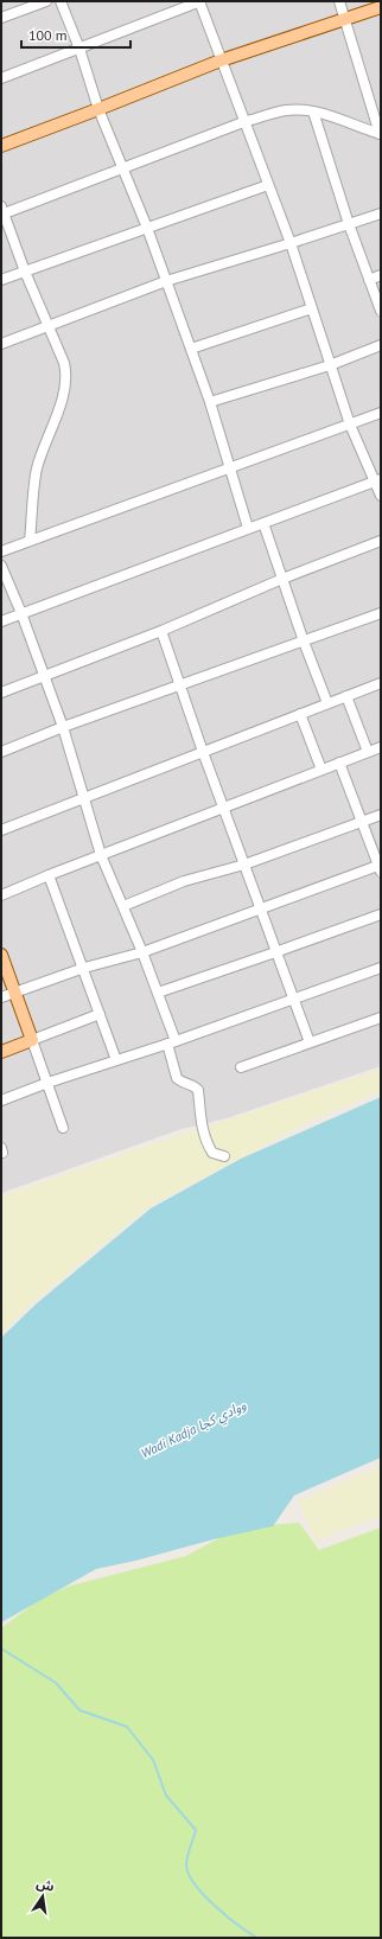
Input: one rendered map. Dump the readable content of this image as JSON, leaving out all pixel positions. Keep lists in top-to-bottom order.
{
  "water": ["Wadi Kadja ووادي كجا"],
  "scale_bar": "100 m",
  "north": "top"
}
